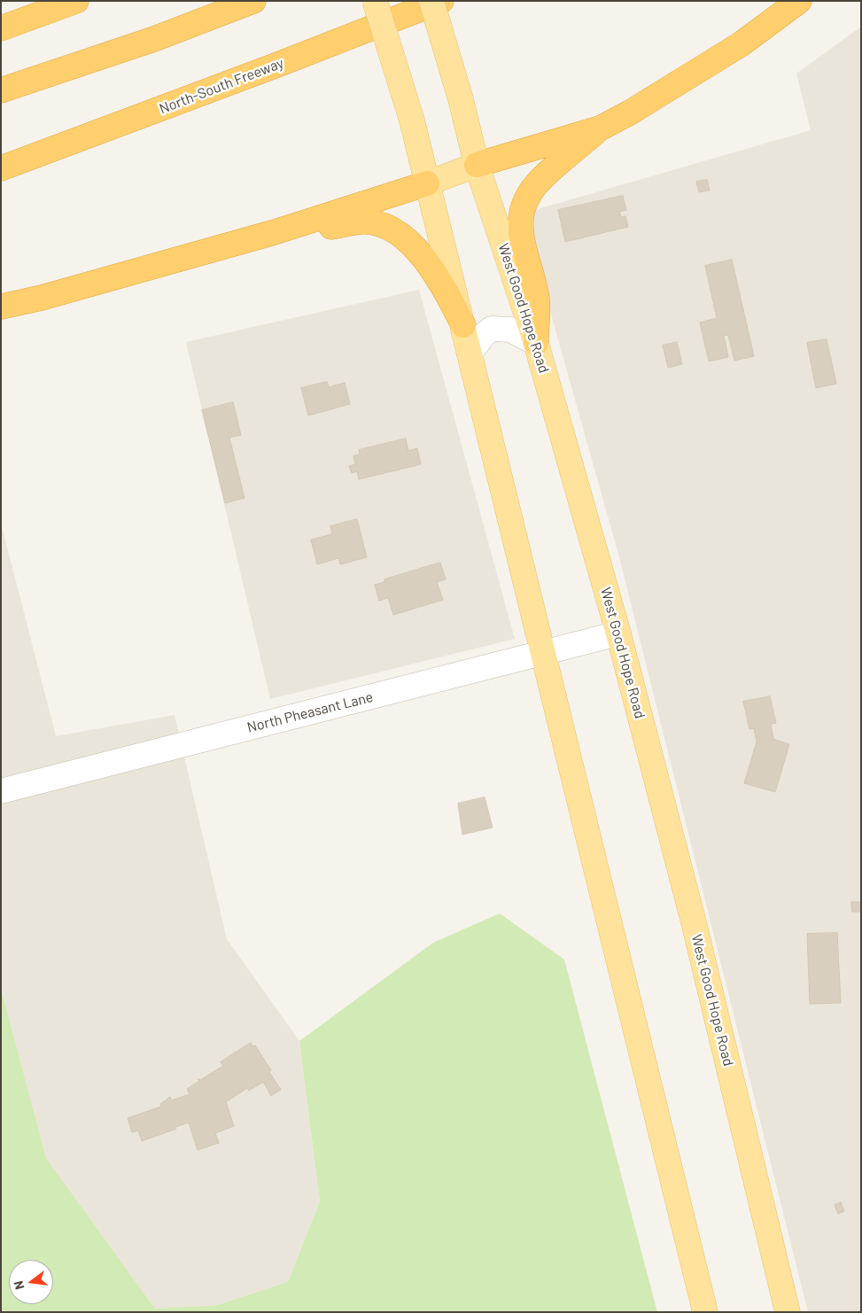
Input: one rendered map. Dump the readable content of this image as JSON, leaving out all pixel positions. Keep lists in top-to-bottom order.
{
  "streets": {
    "highway": ["North-South Freeway"],
    "main road": ["West Good Hope Road"],
    "street": ["North Pheasant Lane"]
  },
  "crossings": [
    ["West Good Hope Road", "North Pheasant Lane"]
  ],
  "north": "left"
}
